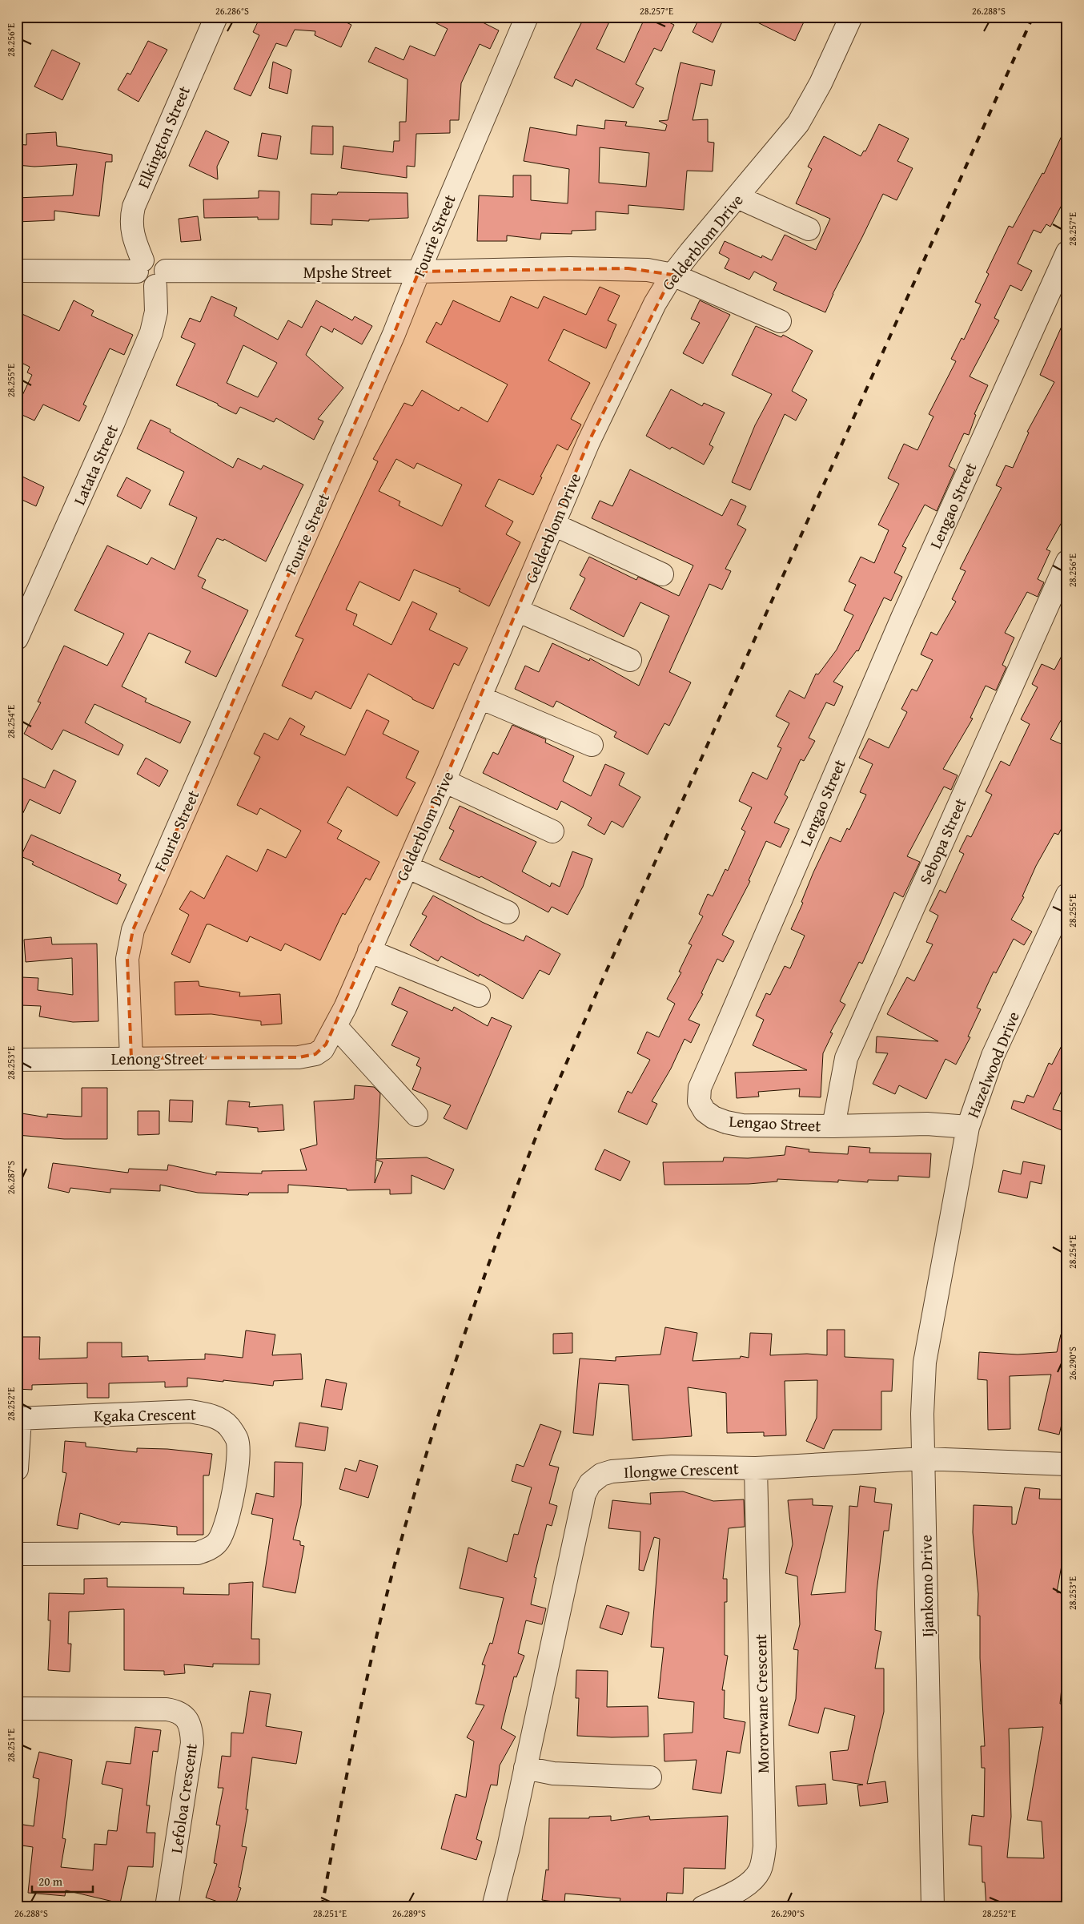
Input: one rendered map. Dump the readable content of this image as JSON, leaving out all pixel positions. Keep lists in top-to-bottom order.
{
  "streets": {
    "street": [
      "Elkington Street",
      "Fourie Street",
      "Gelderblom Drive",
      "Mpshe Street",
      "Latata Street",
      "Lengao Street",
      "Sebopa Street",
      "Lenong Street",
      "Hazelwood Drive",
      "Kgaka Crescent",
      "Ilongwe Crescent",
      "Ijankomo Drive",
      "Mororwane Crescent",
      "Lefoloa Crescent"
    ]
  },
  "crossings": [
    ["Fourie Street", "Mpshe Street"],
    ["Fourie Street", "Lenong Street"],
    ["Gelderblom Drive", "Mpshe Street"],
    ["Gelderblom Drive", "Lenong Street"],
    ["Mpshe Street", "Latata Street"],
    ["Lengao Street", "Sebopa Street"],
    ["Lengao Street", "Hazelwood Drive"],
    ["Hazelwood Drive", "Ijankomo Drive"],
    ["Ilongwe Crescent", "Ijankomo Drive"],
    ["Ilongwe Crescent", "Mororwane Crescent"]
  ],
  "scale_bar": "20 m",
  "coordinates": [
    "26.286°S",
    "28.257°E",
    "26.288°S",
    "28.256°E",
    "28.255°E",
    "28.254°E",
    "28.253°E",
    "26.287°S",
    "26.290°S",
    "28.252°E",
    "28.251°E",
    "26.289°S"
  ]
}
